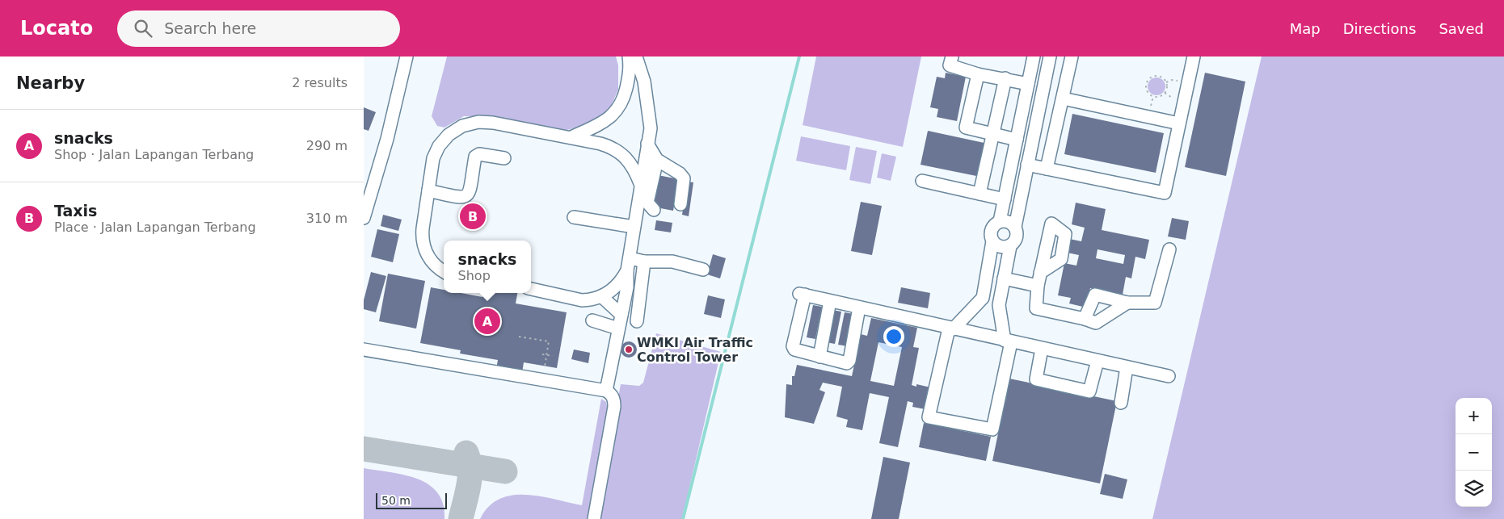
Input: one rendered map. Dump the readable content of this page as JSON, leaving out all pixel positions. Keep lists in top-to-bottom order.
{
  "places": ["WMKI Air Traffic Control Tower"],
  "scale_bar": "50 m",
  "page": {
    "header": "Locato",
    "search": "Search here",
    "nav": ["Map", "Directions", "Saved"],
    "heading": ["Nearby", "2 results"],
    "list": [
      {
        "mark": "A",
        "name": "snacks",
        "note": "Shop · Jalan Lapangan Terbang",
        "value": "290 m"
      },
      {
        "mark": "B",
        "name": "Taxis",
        "note": "Place · Jalan Lapangan Terbang",
        "value": "310 m"
      }
    ],
    "pins": ["B", "A"],
    "popup": ["snacks", "Shop"],
    "map_buttons": ["+", "−"],
    "scale": "50 m"
  }
}
